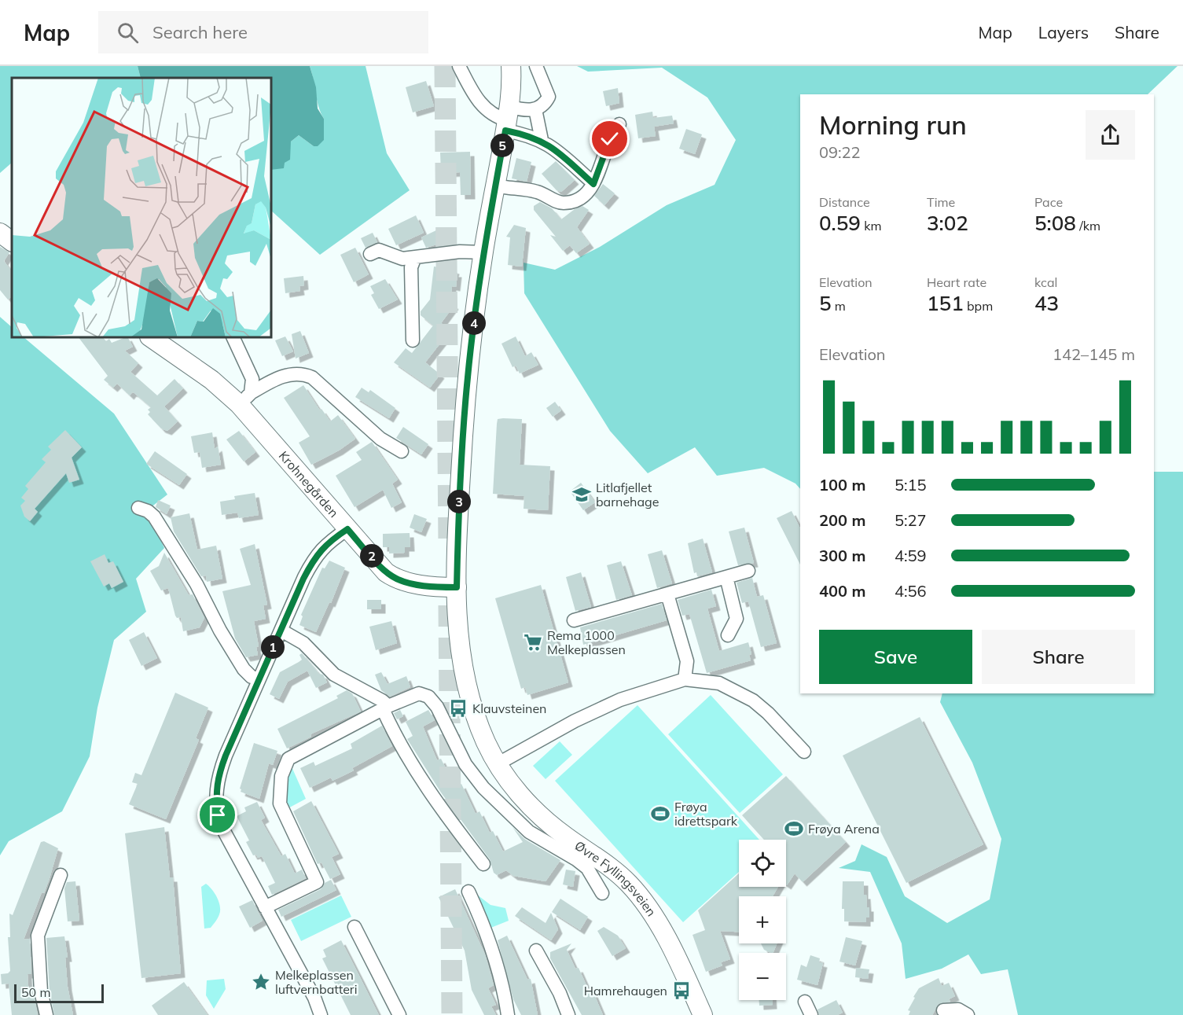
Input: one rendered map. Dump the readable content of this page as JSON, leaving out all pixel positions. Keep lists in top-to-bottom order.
{
  "streets": {
    "main road": ["Krohnegården", "Øvre Fyllingsveien"]
  },
  "crossings": [
    ["Krohnegården", "Øvre Fyllingsveien"]
  ],
  "places": {
    "school or university": ["Litlafjellet barnehage"],
    "supermarket": ["Rema 1000 Melkeplassen"],
    "bus stop": ["Klauvsteinen", "Hamrehaugen"],
    "sports": ["Frøya idrettspark", "Frøya Arena"],
    "place": ["Melkeplassen luftvernbatteri"]
  },
  "scale_bar": "50 m",
  "page": {
    "header": "Map",
    "search": "Search here",
    "nav": ["Map", "Layers", "Share"],
    "heading": ["Morning run", "09:22"],
    "pins": [
      "5",
      "4",
      "3",
      "2",
      "1"
    ],
    "stats": [
      ["Distance", "0.59 km"],
      ["Time", "3:02"],
      ["Pace", "5:08 /km"],
      ["Elevation", "5 m"],
      ["Heart rate", "151 bpm"],
      ["kcal", "43"]
    ],
    "chart": ["Elevation", "142–145 m"],
    "list": [
      {
        "name": "100 m",
        "note": "5:15"
      },
      {
        "name": "200 m",
        "note": "5:27"
      },
      {
        "name": "300 m",
        "note": "4:59"
      },
      {
        "name": "400 m",
        "note": "4:56"
      }
    ],
    "buttons": ["Save", "Share"],
    "map_buttons": ["+", "−"],
    "scale": "50 m"
  }
}
